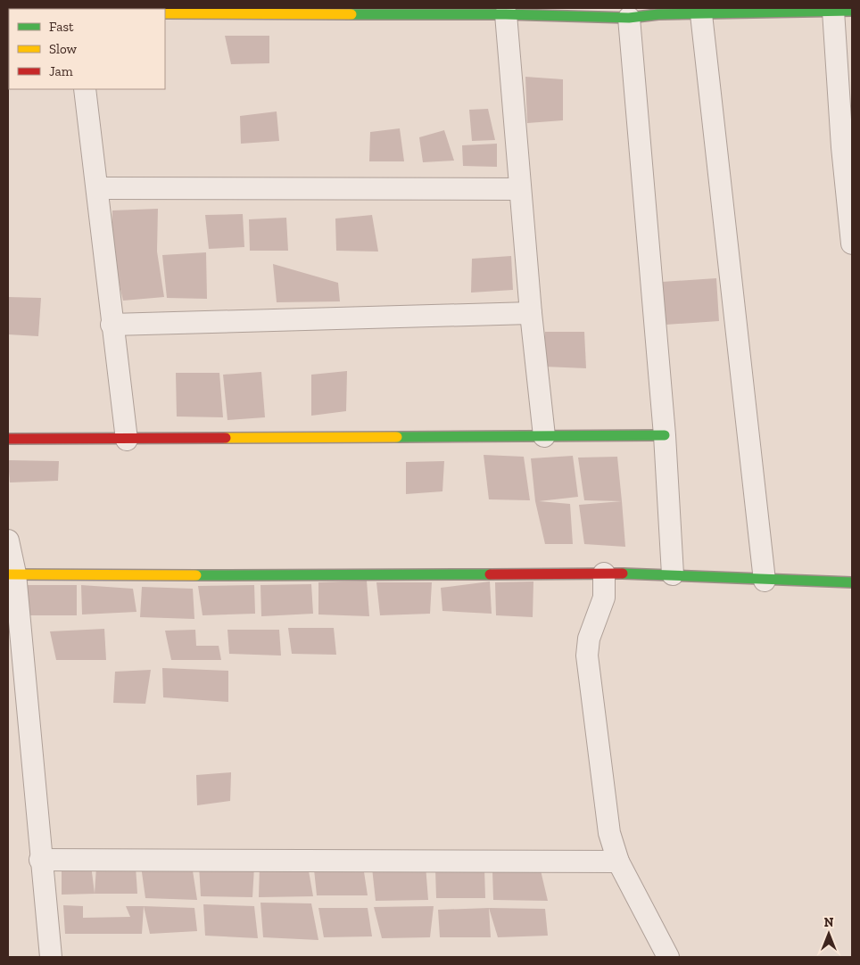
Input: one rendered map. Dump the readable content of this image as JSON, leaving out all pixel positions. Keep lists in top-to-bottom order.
{
  "legend": ["Fast", "Slow", "Jam"],
  "north": "top"
}
